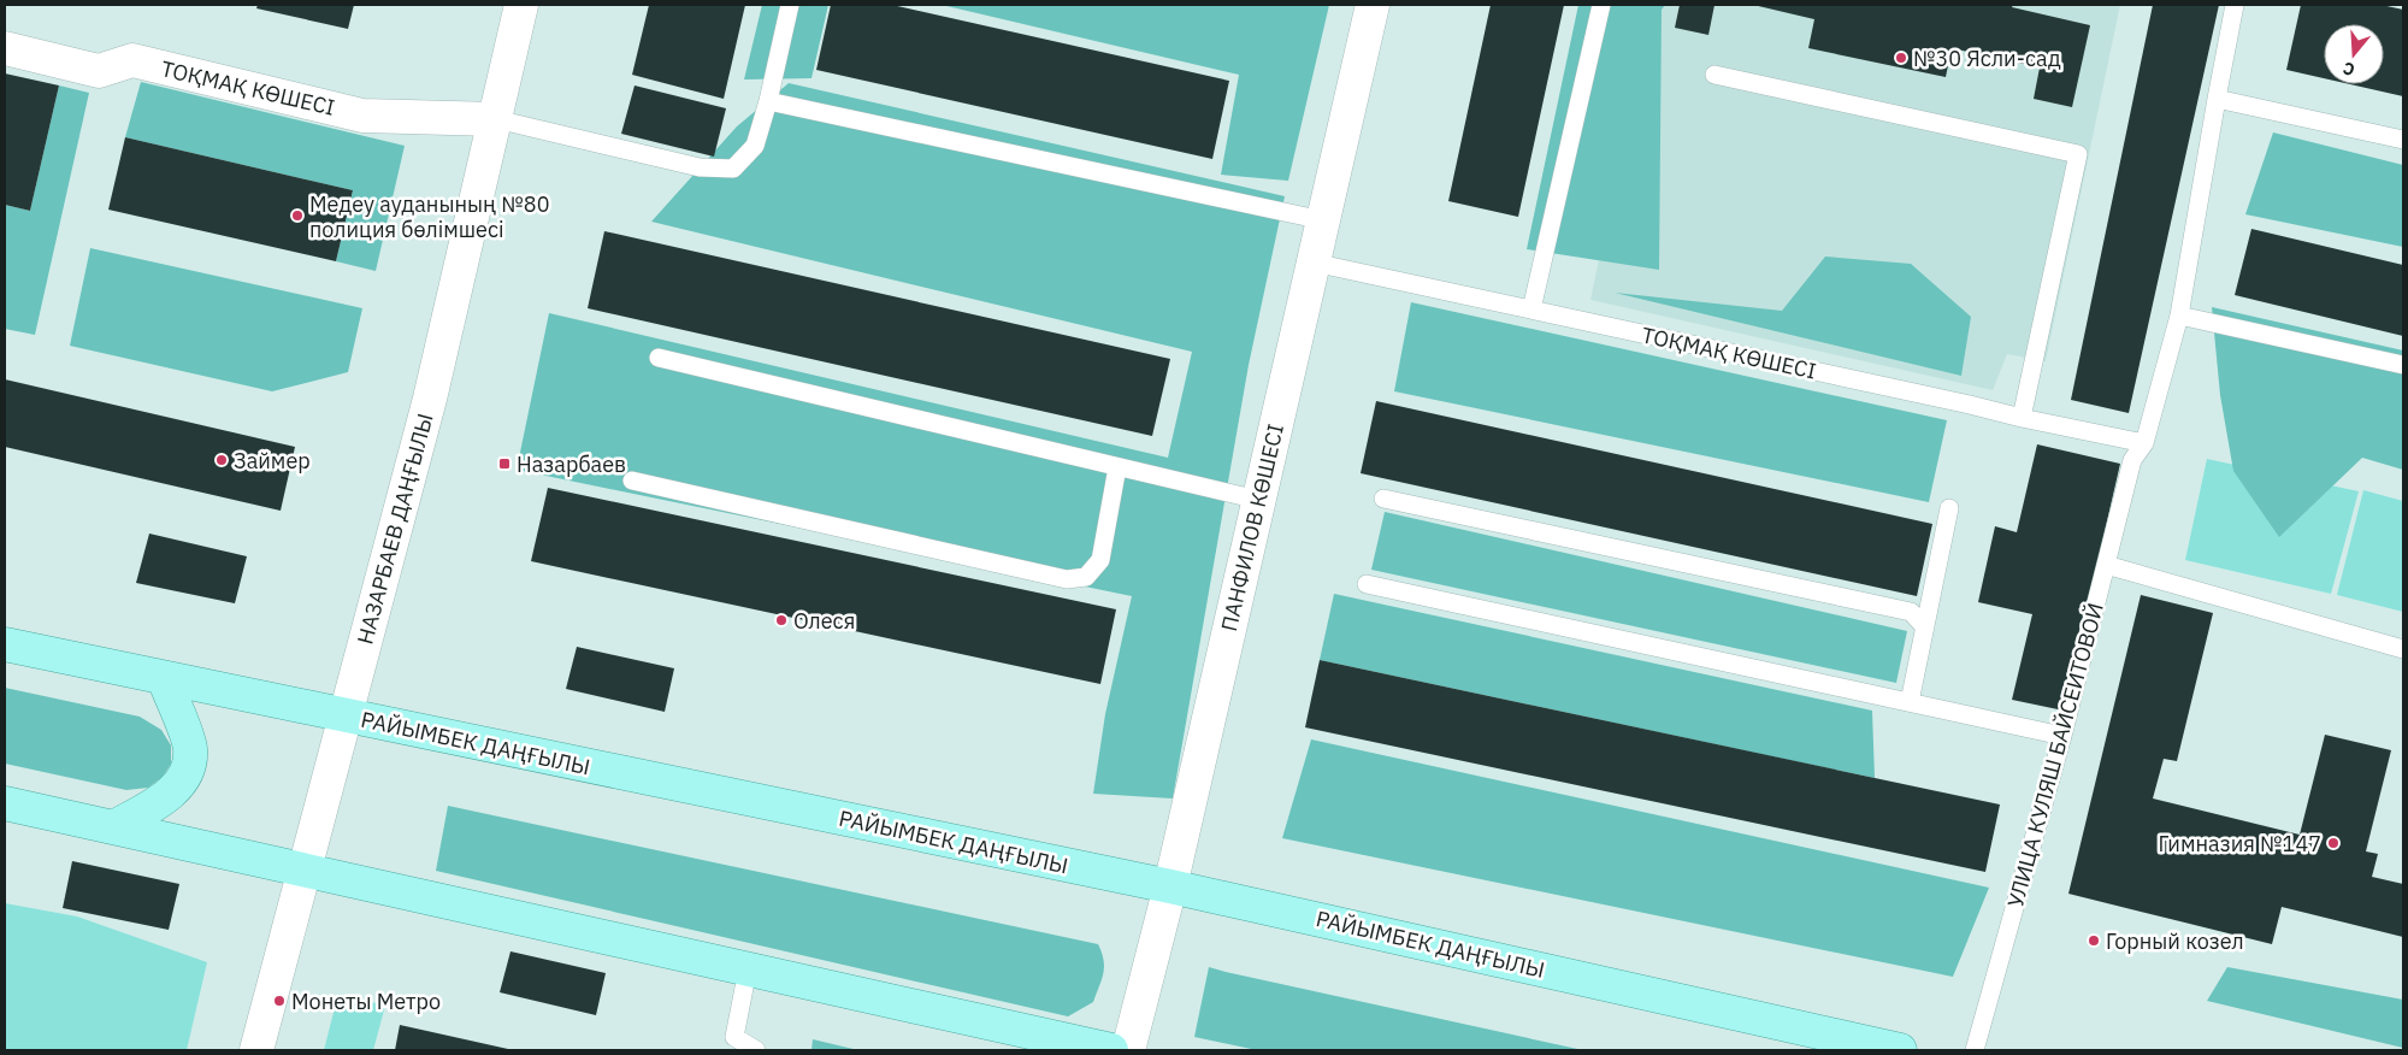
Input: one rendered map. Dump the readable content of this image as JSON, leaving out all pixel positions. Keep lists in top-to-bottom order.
{
  "streets": {
    "main road": ["РАЙЫМБЕК ДАҢҒЫЛЫ"],
    "street": ["ТОҚМАҚ КӨШЕСІ", "ПАНФИЛОВ КӨШЕСІ", "НАЗАРБАЕВ ДАҢҒЫЛЫ"],
    "lane": ["УЛИЦА КУЛЯШ БАЙСЕИТОВОЙ"]
  },
  "crossings": [
    ["ТОҚМАҚ КӨШЕСІ", "ПАНФИЛОВ КӨШЕСІ"],
    ["ТОҚМАҚ КӨШЕСІ", "НАЗАРБАЕВ ДАҢҒЫЛЫ"],
    ["ТОҚМАҚ КӨШЕСІ", "УЛИЦА КУЛЯШ БАЙСЕИТОВОЙ"],
    ["ПАНФИЛОВ КӨШЕСІ", "РАЙЫМБЕК ДАҢҒЫЛЫ"],
    ["НАЗАРБАЕВ ДАҢҒЫЛЫ", "РАЙЫМБЕК ДАҢҒЫЛЫ"]
  ],
  "places": {
    "other": [
      "№30 Ясли-сад",
      "Медеу ауданының №80 полиция бөлімшесі",
      "Займер",
      "Олеся",
      "Гимназия №147",
      "Горный козел",
      "Монеты Метро"
    ],
    "transit": ["Назарбаев"]
  },
  "north": "bottom"
}
